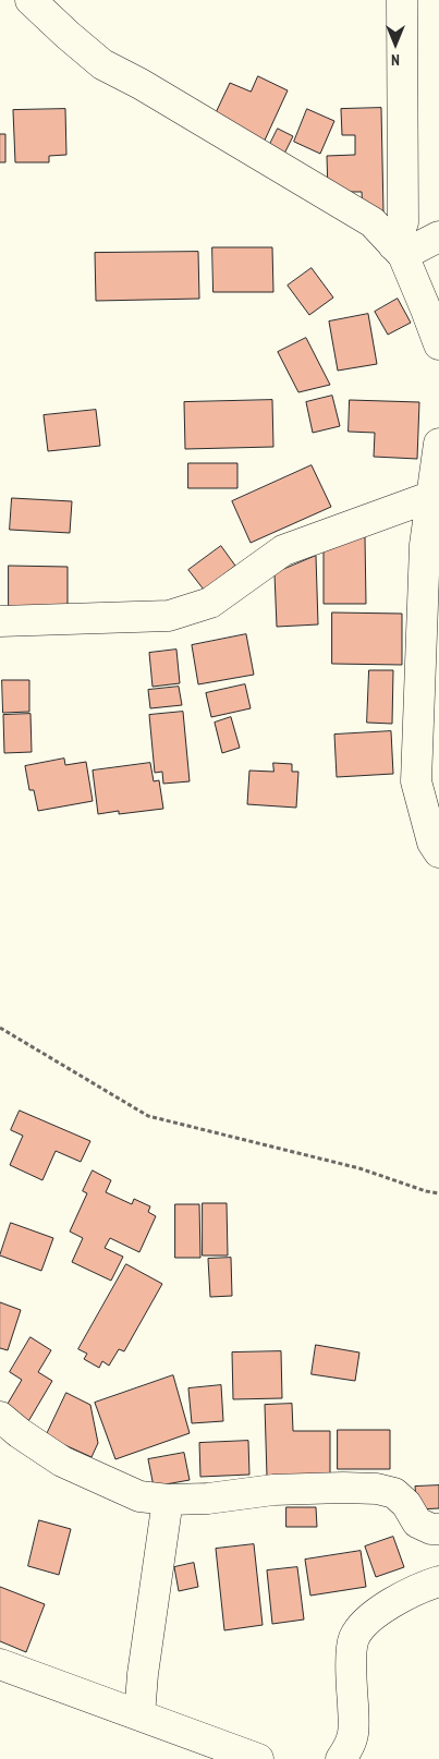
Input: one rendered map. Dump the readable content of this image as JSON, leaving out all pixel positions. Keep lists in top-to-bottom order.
{
  "north": "bottom"
}
